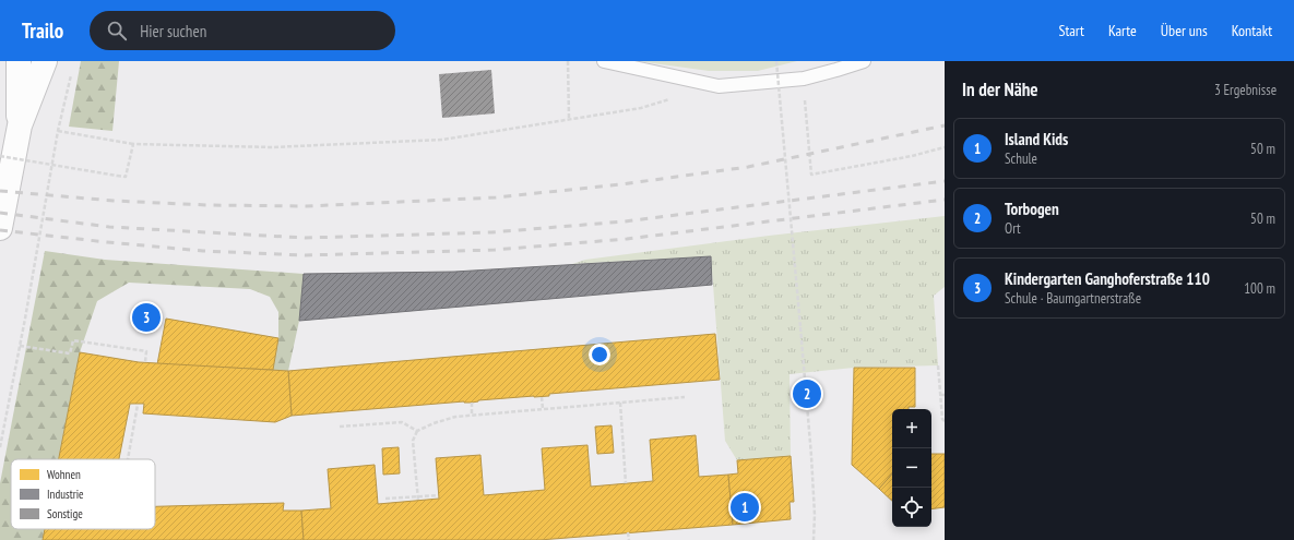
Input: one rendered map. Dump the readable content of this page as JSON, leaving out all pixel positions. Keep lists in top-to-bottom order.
{
  "legend": ["Wohnen", "Industrie", "Sonstige"],
  "page": {
    "header": "Trailo",
    "search": "Hier suchen",
    "nav": [
      "Start",
      "Karte",
      "Über uns",
      "Kontakt"
    ],
    "heading": ["In der Nähe", "3 Ergebnisse"],
    "list": [
      {
        "mark": "1",
        "name": "Island Kids",
        "note": "Schule",
        "value": "50 m"
      },
      {
        "mark": "2",
        "name": "Torbogen",
        "note": "Ort",
        "value": "50 m"
      },
      {
        "mark": "3",
        "name": "Kindergarten Ganghoferstraße 110",
        "note": "Schule · Baumgartnerstraße",
        "value": "100 m"
      }
    ],
    "pins": ["3", "2", "1"],
    "map_buttons": ["+", "−"]
  }
}
